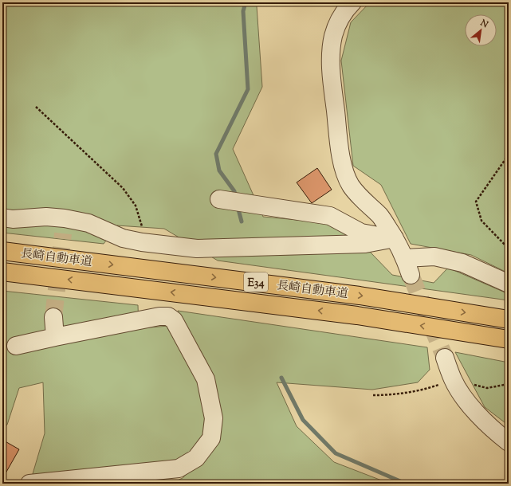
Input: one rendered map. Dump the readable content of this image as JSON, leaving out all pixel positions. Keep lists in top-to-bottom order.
{
  "streets": {
    "highway": ["長崎自動車道", "E34"]
  },
  "north": "top right"
}
